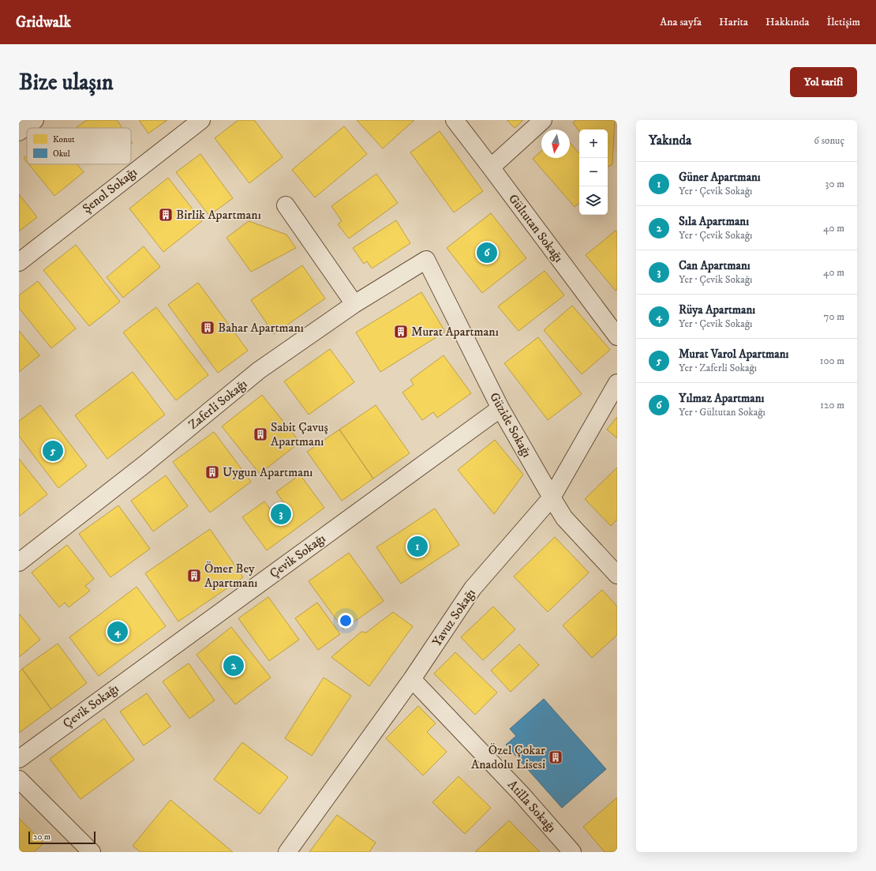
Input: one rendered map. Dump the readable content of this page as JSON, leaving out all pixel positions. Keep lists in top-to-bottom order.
{
  "streets": {
    "street": [
      "Şenol Sokağı",
      "Gültutan Sokağı",
      "Zaferli Sokağı",
      "Güzide Sokağı",
      "Çevik Sokağı",
      "Yavuz Sokağı",
      "Atilla Sokağı"
    ]
  },
  "crossings": [
    ["Zaferli Sokağı", "Güzide Sokağı"],
    ["Güzide Sokağı", "Çevik Sokağı"],
    ["Güzide Sokağı", "Yavuz Sokağı"],
    ["Yavuz Sokağı", "Atilla Sokağı"]
  ],
  "places": {
    "building": [
      "Birlik Apartmanı",
      "Bahar Apartmanı",
      "Murat Apartmanı",
      "Sabit Çavuş Apartmanı",
      "Uygun Apartmanı",
      "Ömer Bey Apartmanı",
      "Özel Çokar Anadolu Lisesi"
    ]
  },
  "legend": ["Konut", "Okul"],
  "scale_bar": "20 m",
  "north": "bottom",
  "page": {
    "header": "Gridwalk",
    "nav": [
      "Ana sayfa",
      "Harita",
      "Hakkında",
      "İletişim"
    ],
    "buttons": "Yol tarifi",
    "title": "Bize ulaşın",
    "heading": ["Yakında", "6 sonuç"],
    "map_buttons": ["+", "−"],
    "list": [
      {
        "mark": "1",
        "name": "Güner Apartmanı",
        "note": "Yer · Çevik Sokağı",
        "value": "30 m"
      },
      {
        "mark": "2",
        "name": "Sıla Apartmanı",
        "note": "Yer · Çevik Sokağı",
        "value": "40 m"
      },
      {
        "mark": "3",
        "name": "Can Apartmanı",
        "note": "Yer · Çevik Sokağı",
        "value": "40 m"
      },
      {
        "mark": "4",
        "name": "Rüya Apartmanı",
        "note": "Yer · Çevik Sokağı",
        "value": "70 m"
      },
      {
        "mark": "5",
        "name": "Murat Varol Apartmanı",
        "note": "Yer · Zaferli Sokağı",
        "value": "100 m"
      },
      {
        "mark": "6",
        "name": "Yılmaz Apartmanı",
        "note": "Yer · Gültutan Sokağı",
        "value": "120 m"
      }
    ],
    "pins": [
      "6",
      "5",
      "3",
      "1",
      "4",
      "2"
    ],
    "scale": "20 m"
  }
}
